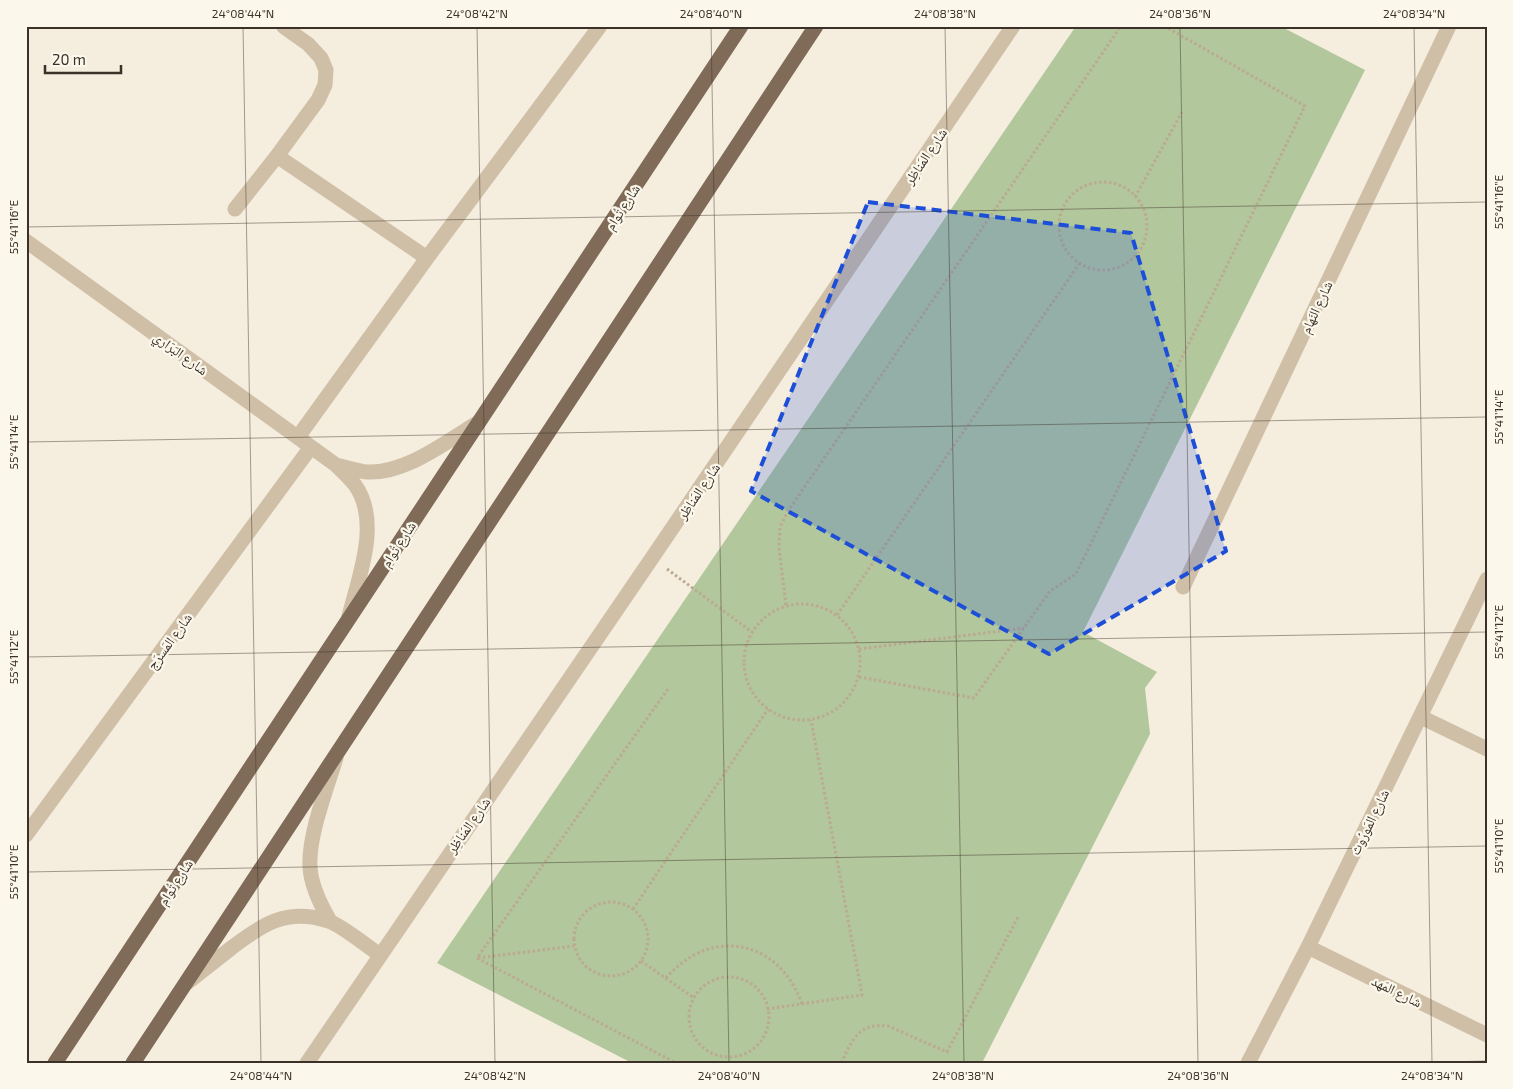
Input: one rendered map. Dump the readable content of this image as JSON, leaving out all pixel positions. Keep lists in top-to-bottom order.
{
  "streets": {
    "main road": ["شارع تُوام"],
    "street": [
      "شارع المَناظِر",
      "شارع النَهام",
      "شارع البَرَاري",
      "شارع المَسرَج",
      "شارع المَورُوث",
      "شارع المَهد"
    ]
  },
  "crossings": [
    ["شارع تُوام", "شارع البَرَاري"],
    ["شارع البَرَاري", "شارع المَسرَج"],
    ["شارع المَورُوث", "شارع المَهد"]
  ],
  "scale_bar": "20 m",
  "coordinates": [
    "24°08'44\"N",
    "24°08'42\"N",
    "24°08'40\"N",
    "24°08'38\"N",
    "24°08'36\"N",
    "24°08'34\"N",
    "55°41'16\"E",
    "55°41'14\"E",
    "55°41'12\"E",
    "55°41'10\"E"
  ]
}
